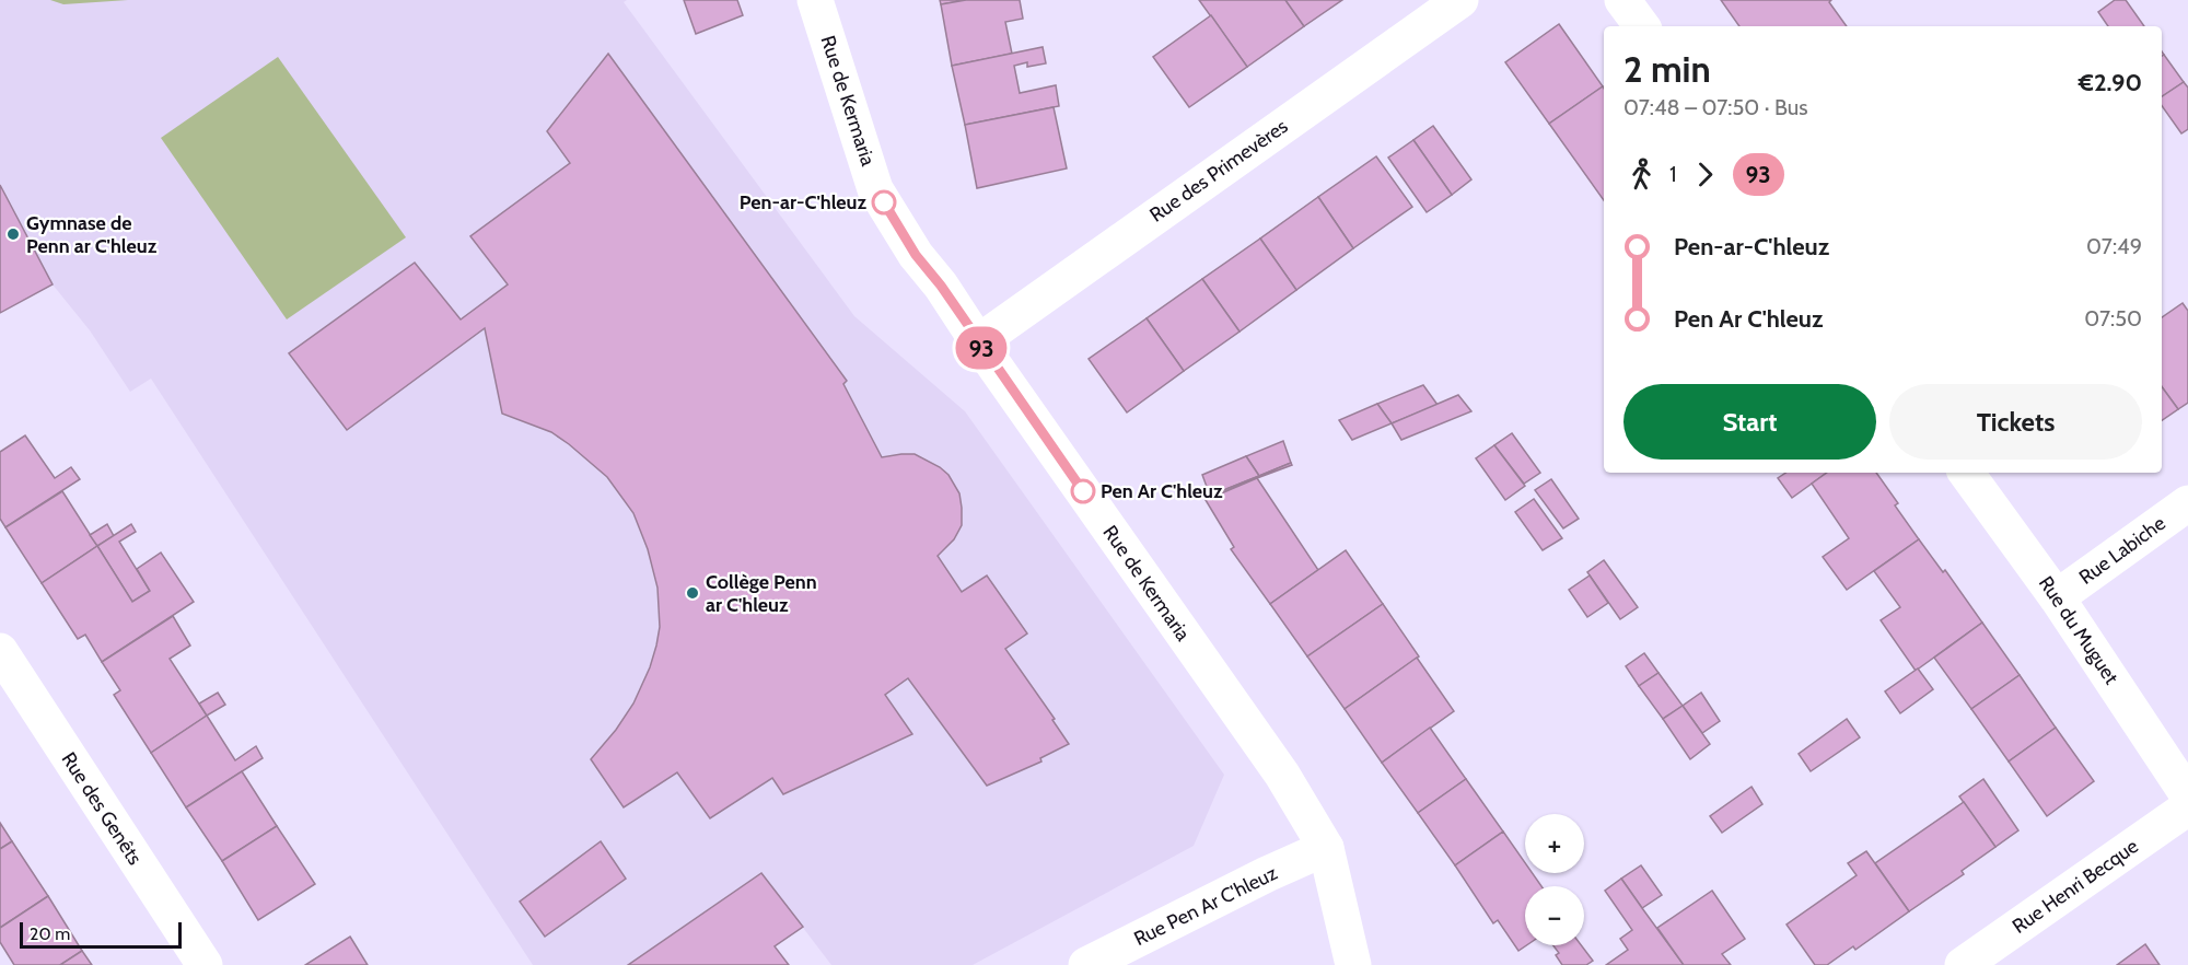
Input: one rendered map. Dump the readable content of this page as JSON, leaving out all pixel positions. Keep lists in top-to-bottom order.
{
  "streets": {
    "street": [
      "Rue de Kermaria",
      "Rue des Primevères",
      "Rue Labiche",
      "Rue du Muguet",
      "Rue des Genêts",
      "Rue Henri Becque",
      "Rue Pen Ar C'hleuz"
    ]
  },
  "crossings": [
    ["Rue de Kermaria", "Rue des Primevères"],
    ["Rue de Kermaria", "Rue Pen Ar C'hleuz"],
    ["Rue Labiche", "Rue du Muguet"]
  ],
  "places": [
    "Pen-ar-C'hleuz",
    "Gymnase de Penn ar C'hleuz",
    "Pen Ar C'hleuz",
    "Collège Penn ar C'hleuz"
  ],
  "lines": ["bus line 93"],
  "scale_bar": "20 m",
  "page": {
    "on_map": "93",
    "heading": ["2 min", "07:48 – 07:50 · Bus", "€2.90"],
    "legs": ["1", "93"],
    "list": [
      {
        "name": "Pen-ar-C'hleuz",
        "value": "07:49"
      },
      {
        "name": "Pen Ar C'hleuz",
        "value": "07:50"
      }
    ],
    "buttons": ["Start", "Tickets"],
    "map_buttons": ["+", "−"],
    "scale": "20 m"
  }
}
